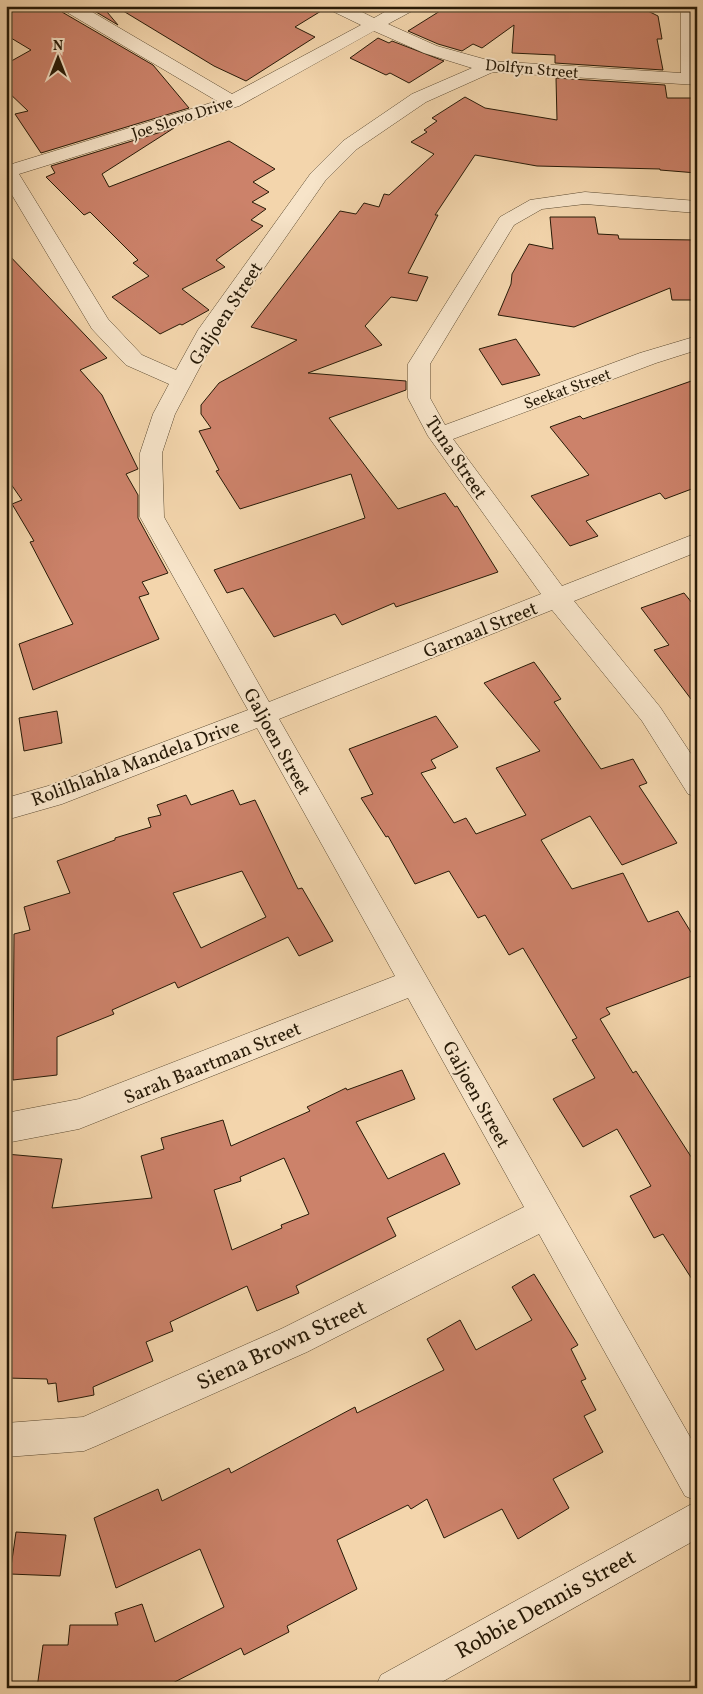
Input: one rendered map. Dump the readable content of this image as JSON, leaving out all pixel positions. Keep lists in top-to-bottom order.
{
  "streets": {
    "street": [
      "Dolfyn Street",
      "Joe Slovo Drive",
      "Galjoen Street",
      "Seekat Street",
      "Tuna Street",
      "Garnaal Street",
      "Rolilhlahla Mandela Drive",
      "Sarah Baartman Street",
      "Siena Brown Street",
      "Robbie Dennis Street"
    ]
  },
  "crossings": [
    ["Dolfyn Street", "Joe Slovo Drive"],
    ["Dolfyn Street", "Galjoen Street"],
    ["Galjoen Street", "Garnaal Street"],
    ["Galjoen Street", "Rolilhlahla Mandela Drive"],
    ["Galjoen Street", "Sarah Baartman Street"],
    ["Galjoen Street", "Siena Brown Street"],
    ["Seekat Street", "Tuna Street"],
    ["Tuna Street", "Garnaal Street"],
    ["Garnaal Street", "Rolilhlahla Mandela Drive"]
  ],
  "north": "top"
}
